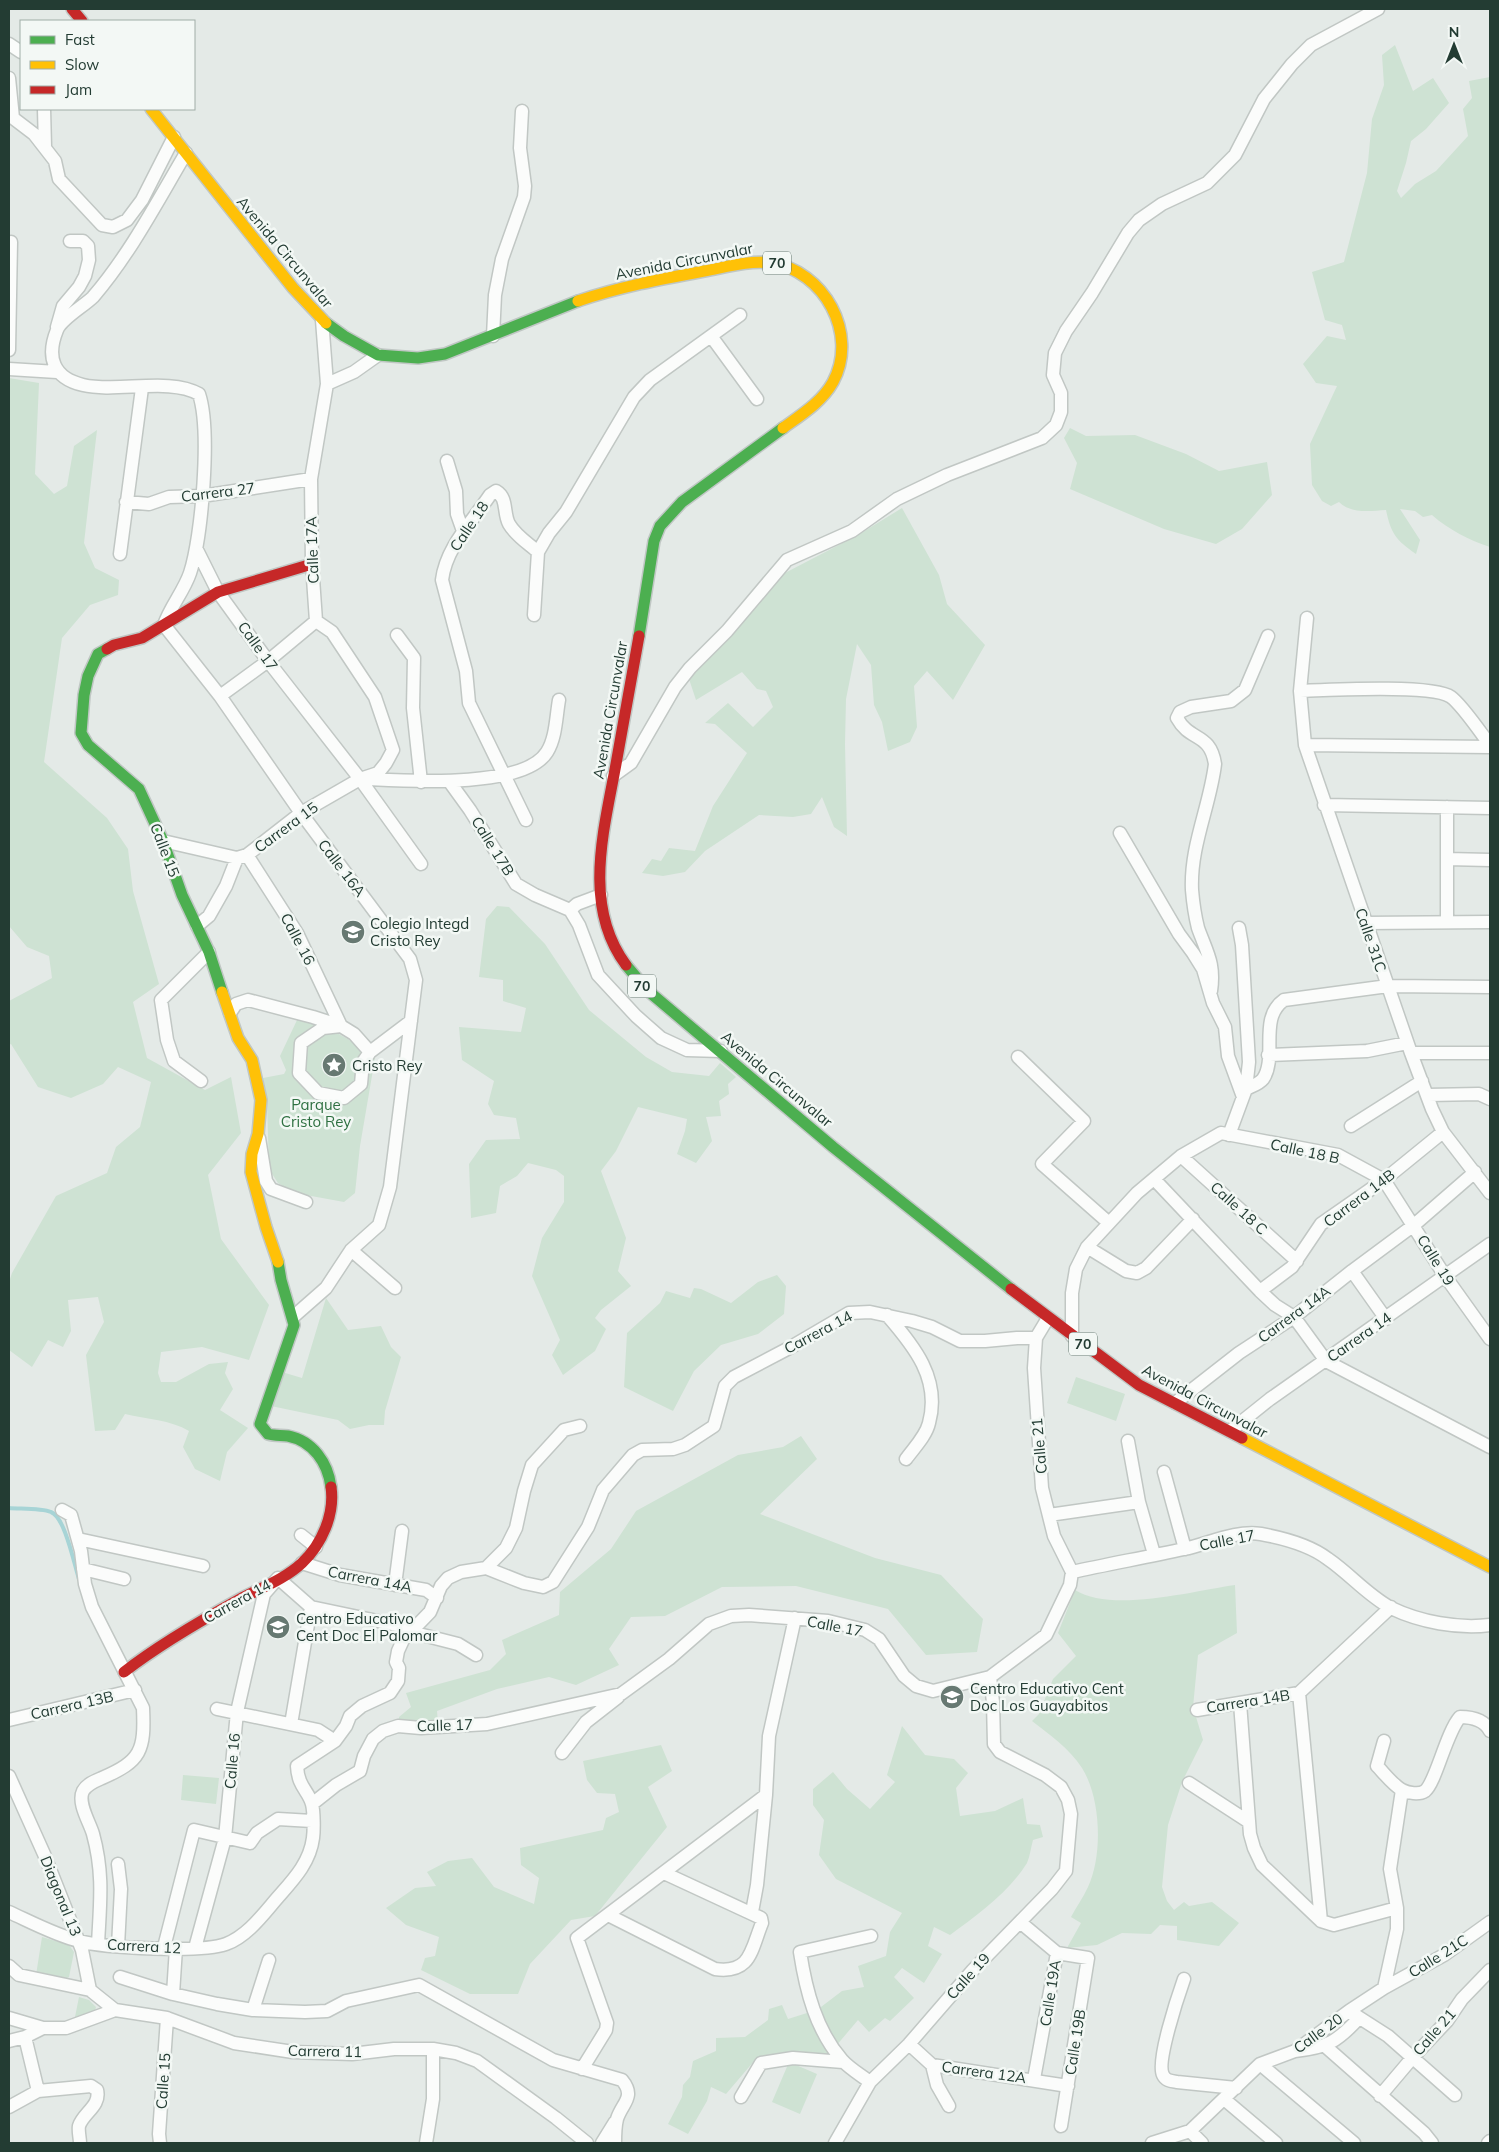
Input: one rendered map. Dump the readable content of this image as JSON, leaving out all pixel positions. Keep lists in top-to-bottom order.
{
  "streets": {
    "main road": [
      "Avenida Circunvalar",
      "70",
      "Calle 15",
      "Carrera 14"
    ],
    "street": [
      "Carrera 27",
      "Calle 18",
      "Calle 17A",
      "Calle 17",
      "Carrera 15",
      "Calle 17B",
      "Calle 16A",
      "Calle 16",
      "Calle 31C",
      "Calle 18 B",
      "Carrera 14B",
      "Calle 18 C",
      "Calle 19",
      "Carrera 14A",
      "Calle 21",
      "Carrera 13B",
      "Diagonal 13",
      "Carrera 12",
      "Calle 21C",
      "Calle 19A",
      "Calle 20",
      "Calle 19B",
      "Carrera 11",
      "Carrera 12A"
    ]
  },
  "crossings": [
    ["Avenida Circunvalar", "Calle 17A"],
    ["Avenida Circunvalar", "Carrera 14A"],
    ["Avenida Circunvalar", "Carrera 14"],
    ["Avenida Circunvalar", "Calle 21"],
    ["Carrera 27", "Calle 17A"],
    ["Calle 17A", "Carrera 15"],
    ["Calle 17A", "Calle 15"],
    ["Calle 17", "Carrera 15"],
    ["Calle 17", "Calle 15"],
    ["Calle 17", "Calle 19"],
    ["Calle 17", "Calle 21"],
    ["Carrera 15", "Calle 15"],
    ["Carrera 15", "Calle 16A"],
    ["Carrera 15", "Calle 16"],
    ["Calle 15", "Calle 16A"],
    ["Calle 15", "Carrera 11"],
    ["Calle 16", "Carrera 14"],
    ["Calle 16", "Carrera 12"],
    ["Calle 31C", "Carrera 14B"],
    ["Calle 31C", "Carrera 14A"],
    ["Calle 18 B", "Carrera 14B"],
    ["Calle 18 B", "Calle 19"],
    ["Carrera 14B", "Calle 18 C"],
    ["Carrera 14B", "Calle 19"],
    ["Calle 19", "Carrera 14A"],
    ["Calle 19", "Carrera 14"],
    ["Calle 19", "Calle 19A"],
    ["Calle 19", "Carrera 12A"],
    ["Carrera 14", "Calle 21"],
    ["Calle 21", "Calle 20"],
    ["Diagonal 13", "Carrera 12"],
    ["Calle 21C", "Calle 20"],
    ["Calle 19A", "Calle 19B"],
    ["Calle 19A", "Carrera 12A"],
    ["Calle 19B", "Carrera 12A"]
  ],
  "parks": ["Parque Cristo Rey"],
  "places": {
    "school or university": ["Colegio Integd Cristo Rey", "Centro Educativo Cent Doc El Palomar", "Centro Educativo Cent Doc Los Guayabitos"],
    "place": ["Cristo Rey"]
  },
  "legend": ["Fast", "Slow", "Jam"],
  "north": "top"
}
